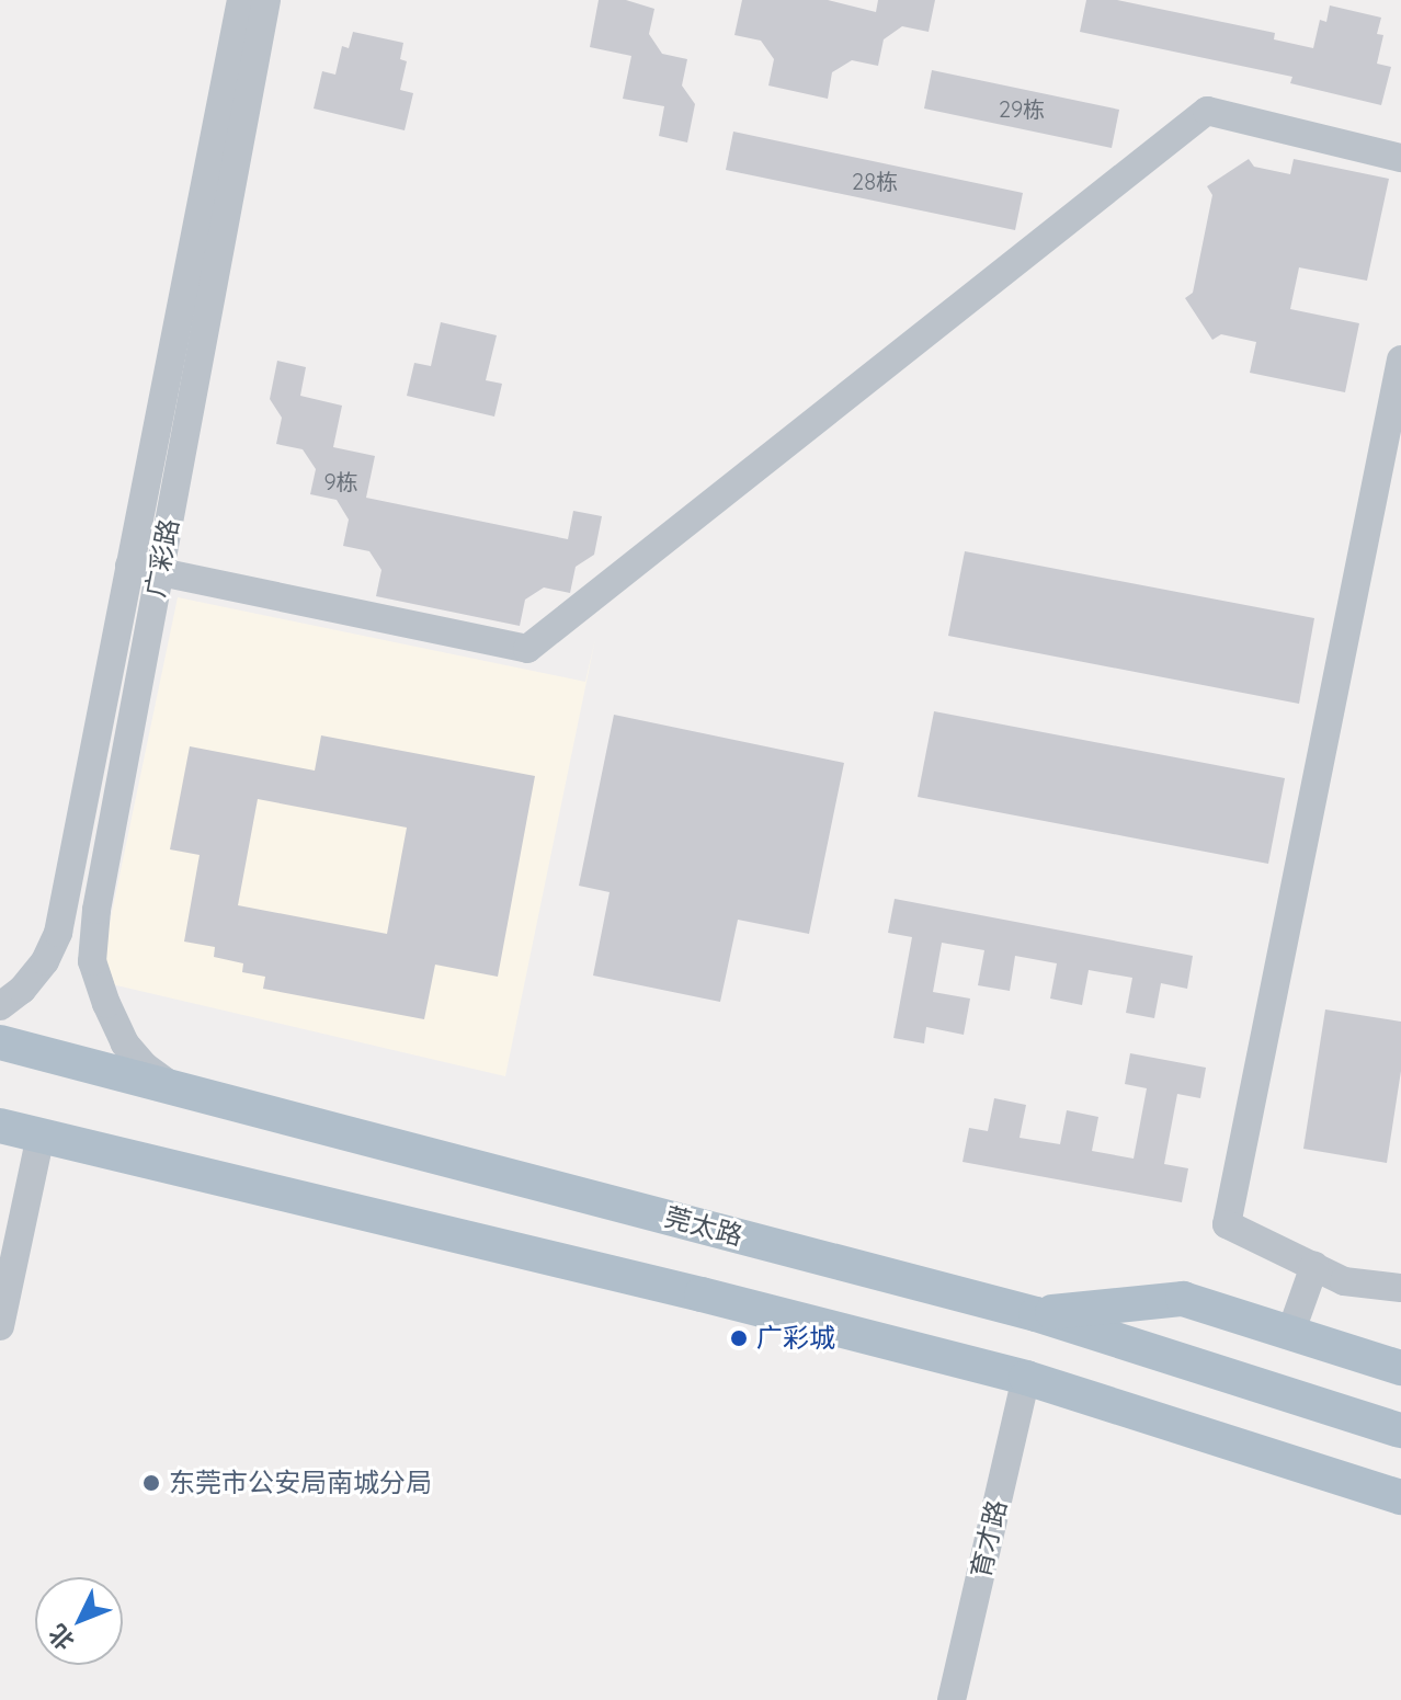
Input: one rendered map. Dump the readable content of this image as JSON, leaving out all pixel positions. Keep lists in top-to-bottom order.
{
  "streets": {
    "main road": ["莞太路"],
    "street": ["广彩路", "育才路"]
  },
  "crossings": [
    ["广彩路", "莞太路"]
  ],
  "places": ["广彩城", "东莞市公安局南城分局"],
  "house_numbers": ["29栋", "28栋", "9栋"],
  "north": "bottom left"
}
